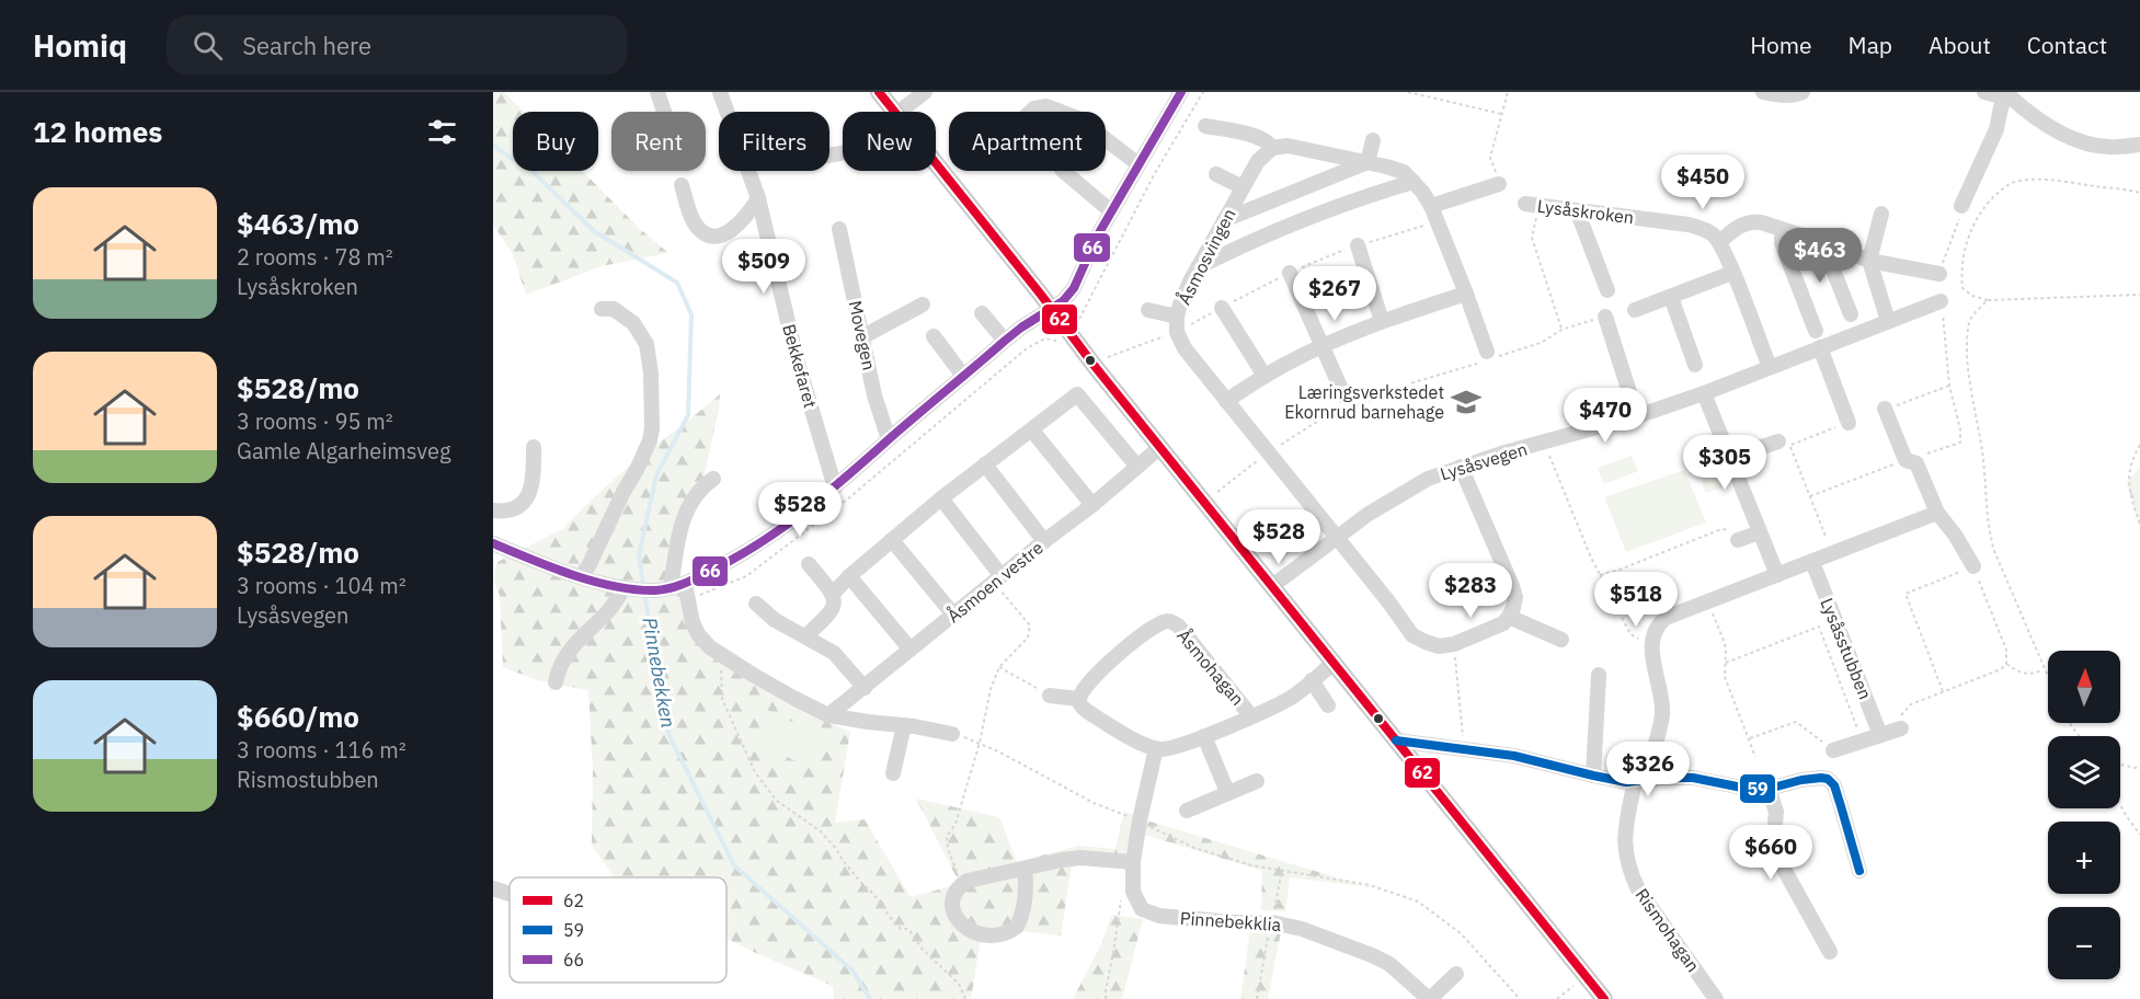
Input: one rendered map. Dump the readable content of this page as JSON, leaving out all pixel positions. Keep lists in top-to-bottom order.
{
  "streets": {
    "street": [
      "Lysåskroken",
      "Åsmosvingen",
      "Movegen",
      "Bekkefaret",
      "Lysåsvegen",
      "Åsmoen vestre",
      "Lysåsstubben",
      "Åsmohagan",
      "Pinnebekklia",
      "Rismohagan"
    ]
  },
  "crossings": [
    ["Åsmohagan", "Pinnebekklia"]
  ],
  "water": ["Pinnebekken"],
  "places": {
    "school or university": ["Læringsverkstedet Ekornrud barnehage"]
  },
  "lines": ["transit line 62", "transit line 66", "transit line 59"],
  "legend": ["62", "59", "66"],
  "north": "top",
  "page": {
    "header": "Homiq",
    "search": "Search here",
    "nav": [
      "Home",
      "Map",
      "About",
      "Contact"
    ],
    "heading": "12 homes",
    "chip": [
      "Buy",
      "Rent",
      "Filters",
      "New",
      "Apartment"
    ],
    "price": [
      "$450",
      "$463",
      "$509",
      "$267",
      "$470",
      "$305",
      "$528",
      "$528",
      "$283",
      "$518",
      "$326",
      "$660"
    ],
    "list": [
      {
        "name": "$463/mo",
        "note": "2 rooms · 78 m² · Lysåskroken"
      },
      {
        "name": "$528/mo",
        "note": "3 rooms · 95 m² · Gamle Algarheimsveg"
      },
      {
        "name": "$528/mo",
        "note": "3 rooms · 104 m² · Lysåsvegen"
      },
      {
        "name": "$660/mo",
        "note": "3 rooms · 116 m² · Rismostubben"
      }
    ],
    "map_buttons": ["+", "−"]
  }
}
